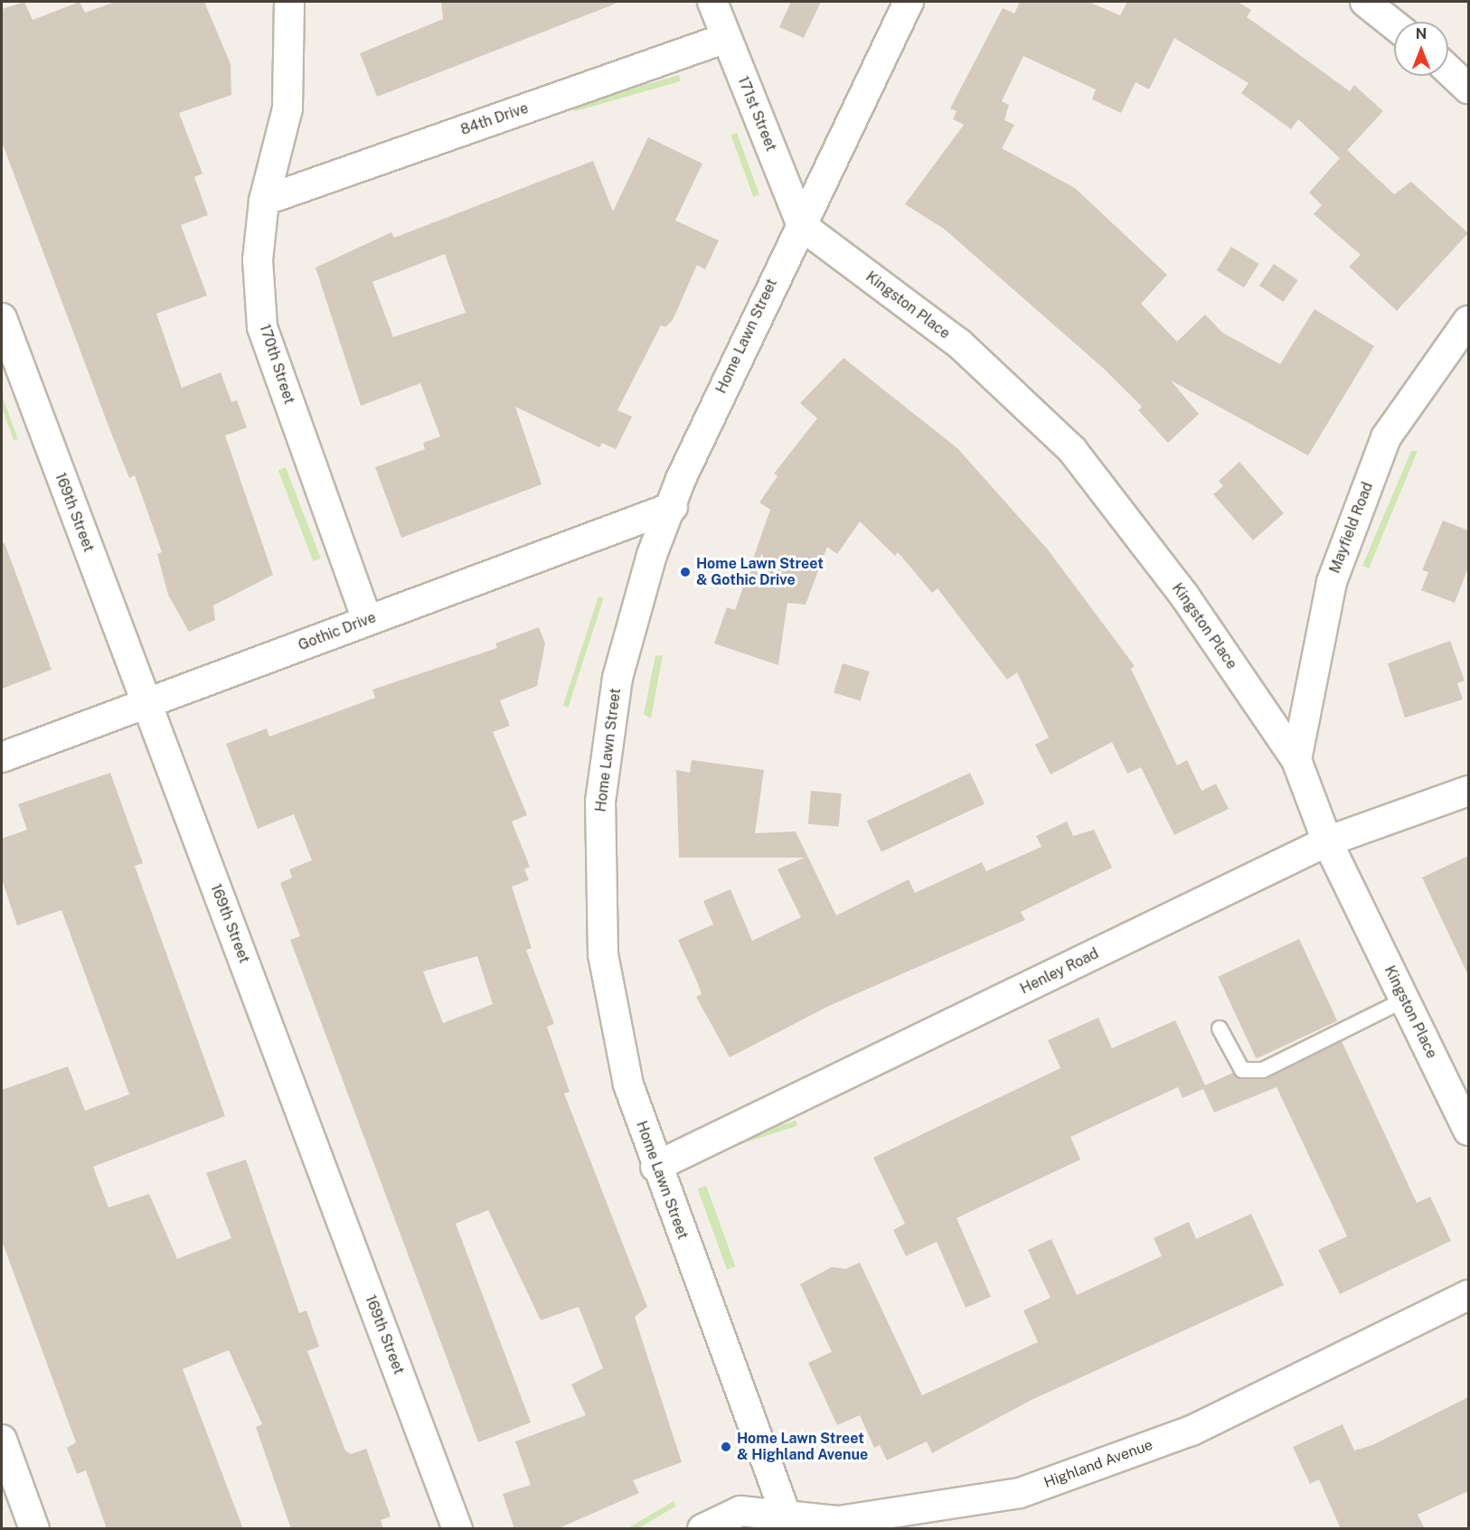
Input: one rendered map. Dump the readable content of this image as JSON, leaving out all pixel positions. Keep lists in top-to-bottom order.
{
  "streets": {
    "street": [
      "171st Street",
      "84th Drive",
      "Kingston Place",
      "Home Lawn Street",
      "170th Street",
      "169th Street",
      "Mayfield Road",
      "Gothic Drive",
      "Henley Road",
      "Highland Avenue"
    ]
  },
  "crossings": [
    ["171st Street", "84th Drive"],
    ["171st Street", "Kingston Place"],
    ["171st Street", "Home Lawn Street"],
    ["84th Drive", "170th Street"],
    ["Kingston Place", "Home Lawn Street"],
    ["Kingston Place", "Mayfield Road"],
    ["Kingston Place", "Henley Road"],
    ["Home Lawn Street", "Gothic Drive"],
    ["Home Lawn Street", "Henley Road"],
    ["Home Lawn Street", "Highland Avenue"],
    ["170th Street", "Gothic Drive"],
    ["169th Street", "Gothic Drive"]
  ],
  "places": ["Home Lawn Street & Gothic Drive", "Home Lawn Street & Highland Avenue"],
  "north": "top"
}
